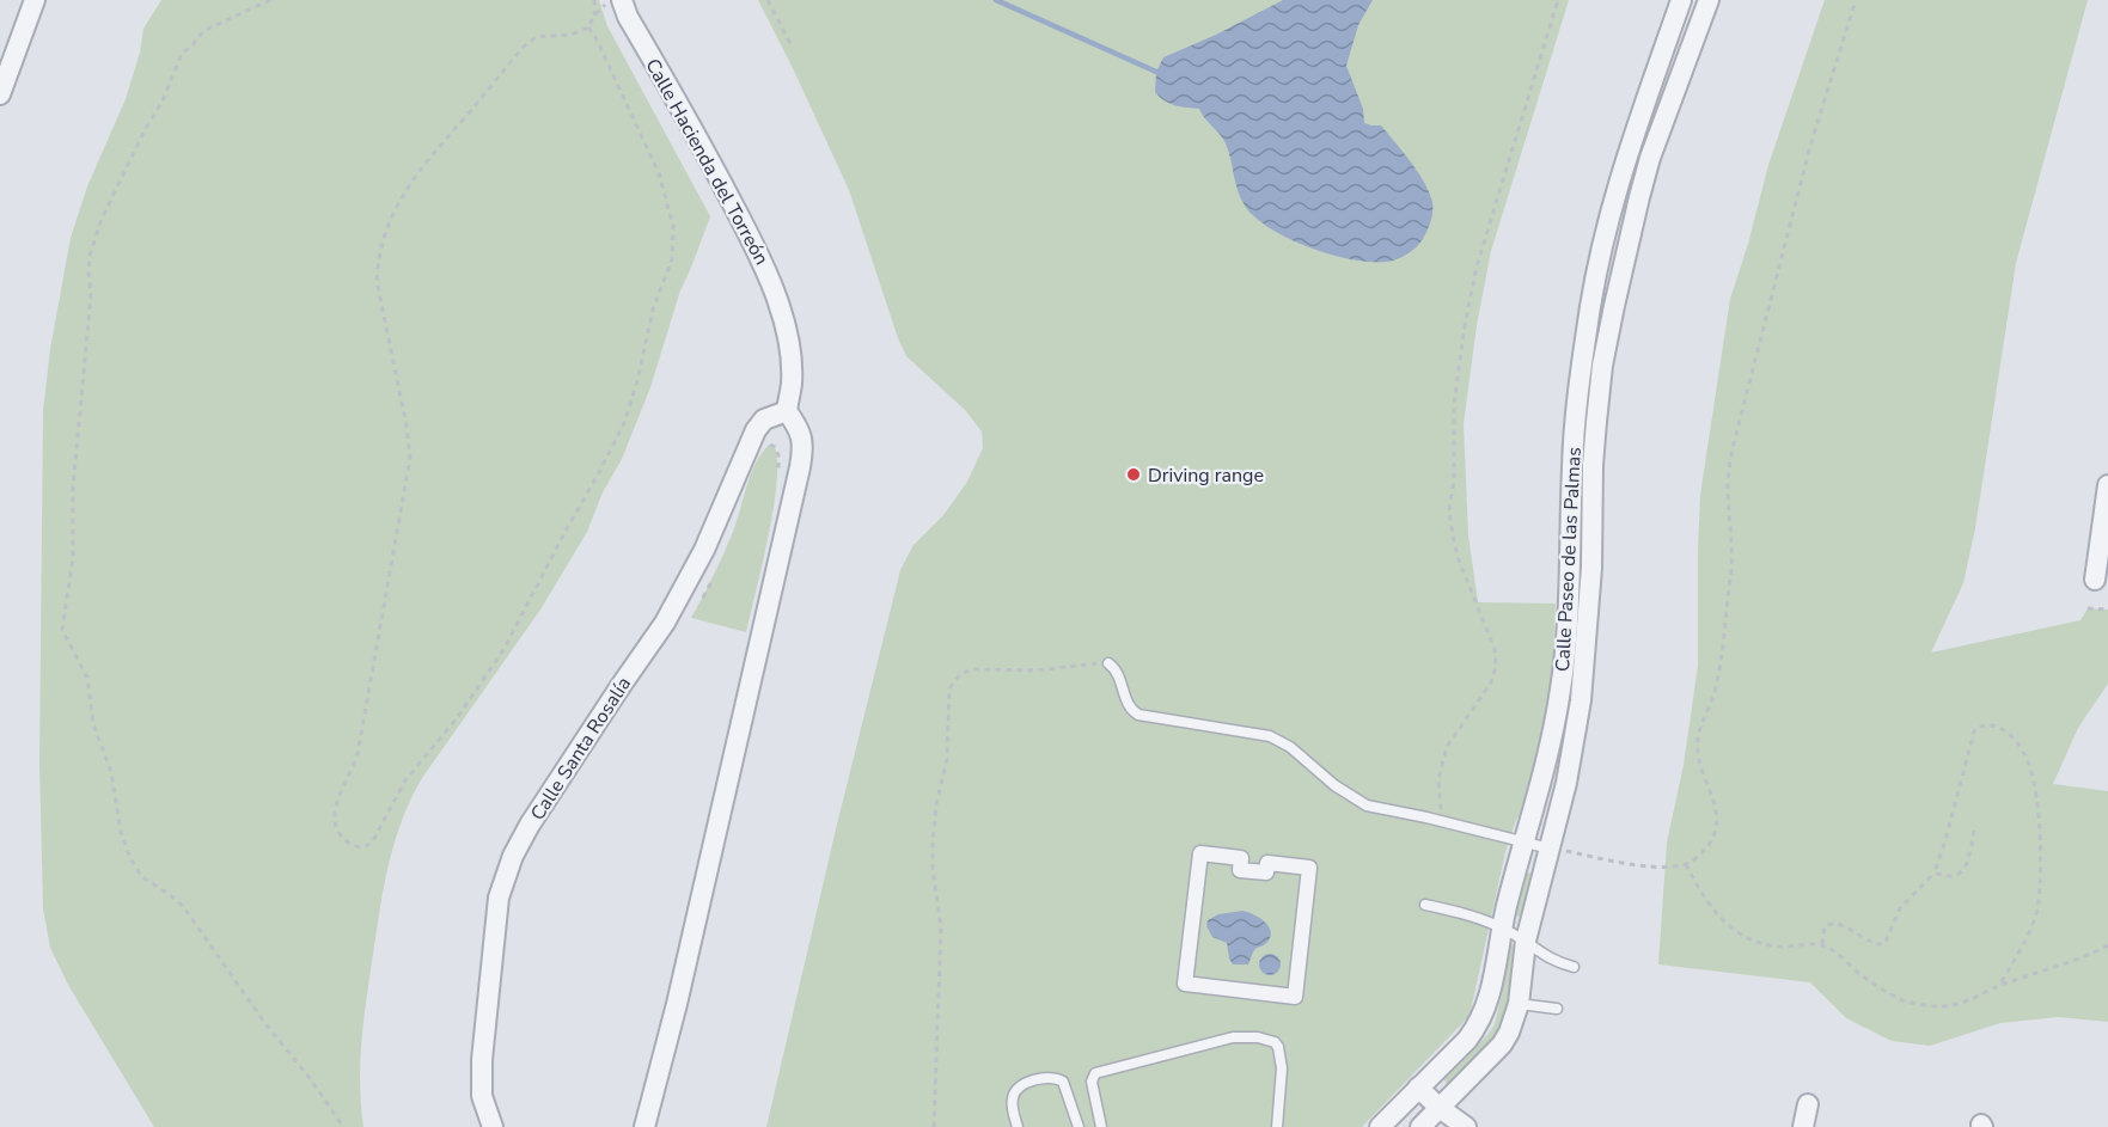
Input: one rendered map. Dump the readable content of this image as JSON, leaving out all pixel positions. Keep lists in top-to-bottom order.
{
  "streets": {
    "street": ["Calle Hacienda del Torreón", "Calle Paseo de las Palmas", "Calle Santa Rosalía"]
  },
  "crossings": [
    ["Calle Hacienda del Torreón", "Calle Santa Rosalía"]
  ],
  "places": ["Driving range"]
}
